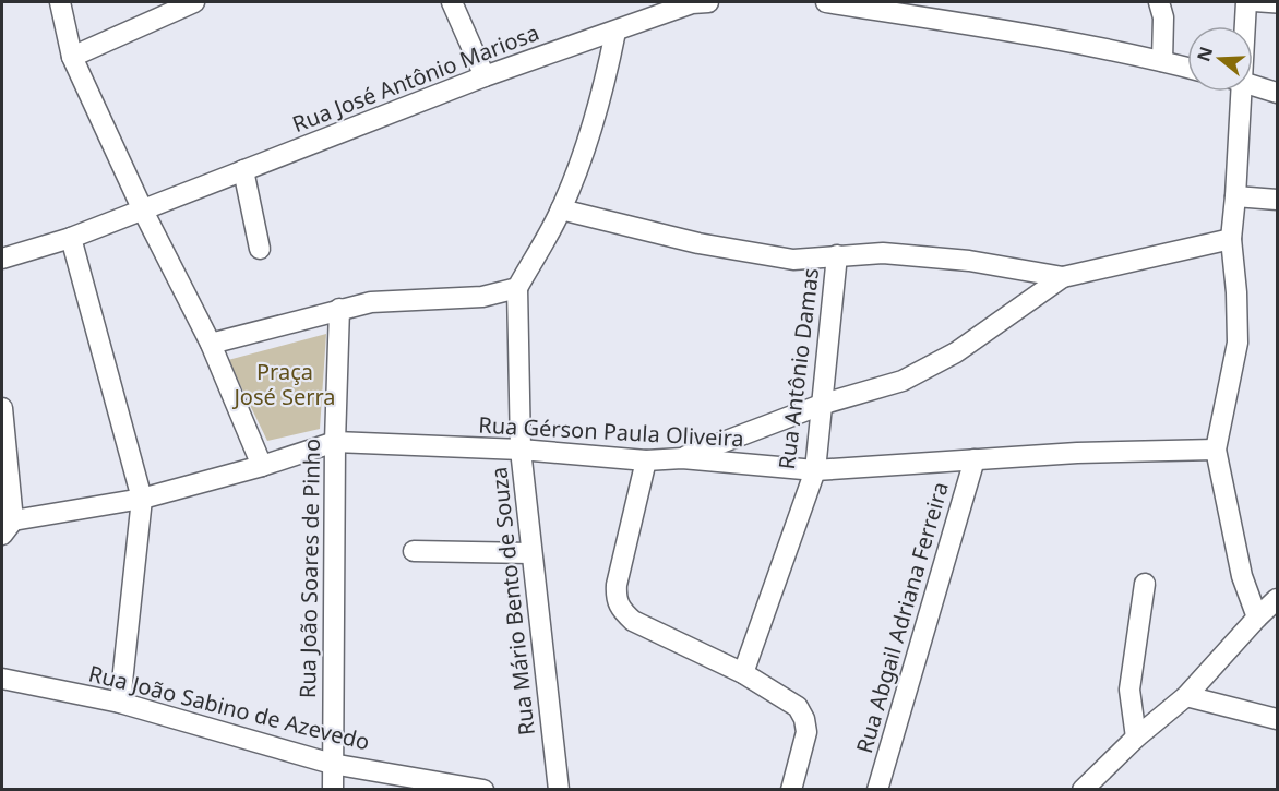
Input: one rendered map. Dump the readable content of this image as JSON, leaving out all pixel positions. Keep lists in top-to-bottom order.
{
  "streets": {
    "street": [
      "Rua José Antônio Mariosa",
      "Rua Antônio Damas",
      "Rua Gérson Paula Oliveira",
      "Rua João Soares de Pinho",
      "Rua Mário Bento de Souza",
      "Rua Abgail Adriana Ferreira",
      "Rua João Sabino de Azevedo"
    ]
  },
  "crossings": [
    ["Rua Antônio Damas", "Rua Gérson Paula Oliveira"],
    ["Rua Gérson Paula Oliveira", "Rua João Soares de Pinho"],
    ["Rua Gérson Paula Oliveira", "Rua Mário Bento de Souza"],
    ["Rua Gérson Paula Oliveira", "Rua Abgail Adriana Ferreira"],
    ["Rua João Soares de Pinho", "Rua João Sabino de Azevedo"]
  ],
  "parks": ["Praça José Serra"],
  "north": "left"
}
